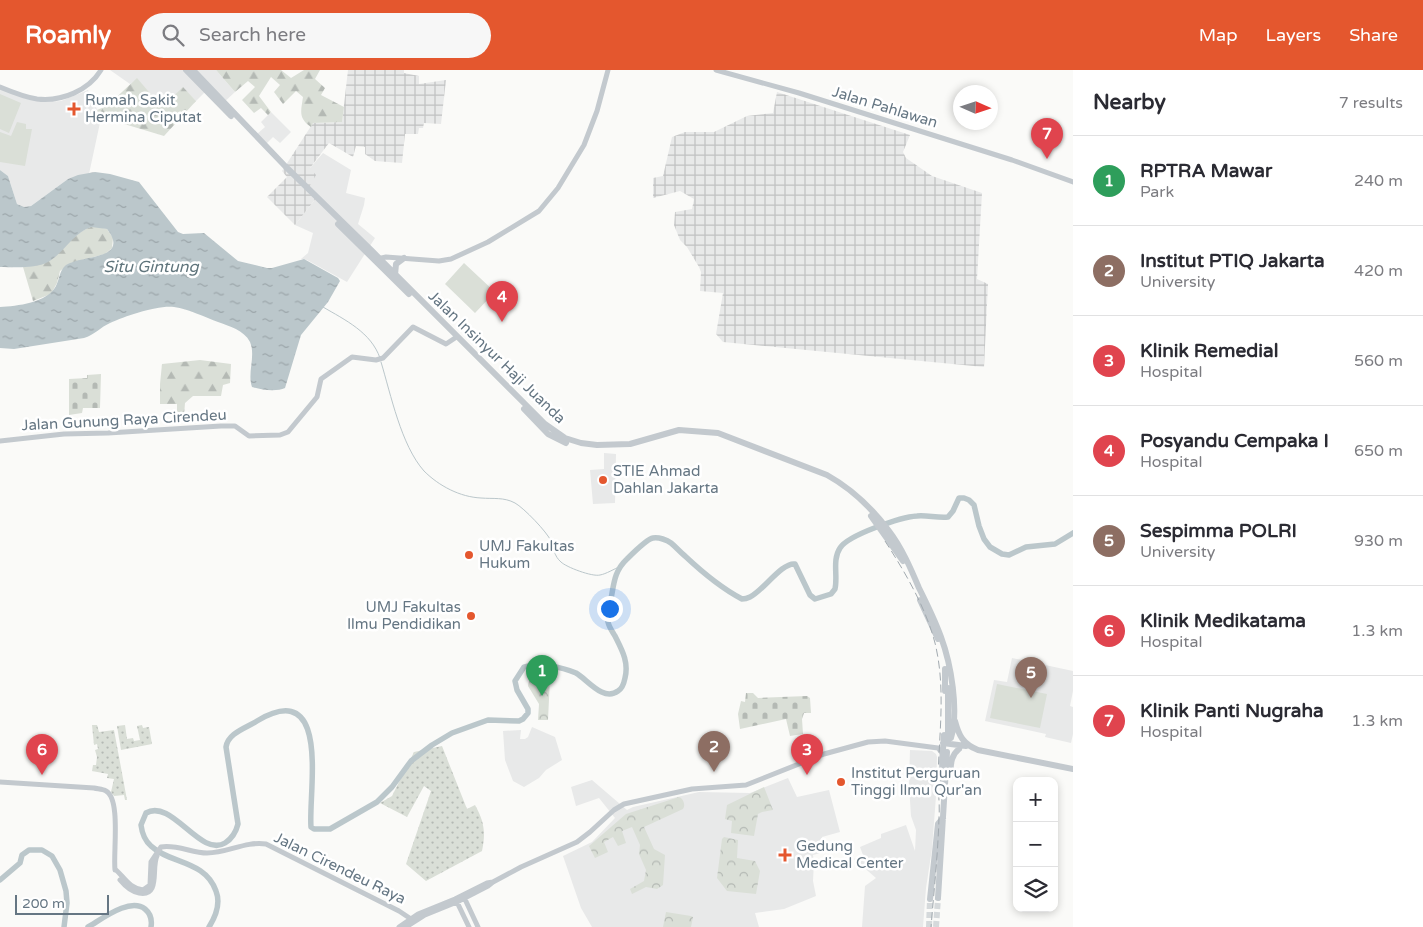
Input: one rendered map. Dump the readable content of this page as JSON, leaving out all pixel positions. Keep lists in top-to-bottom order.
{
  "streets": {
    "highway": ["Jalan Insinyur Haji Juanda"],
    "main road": ["Jalan Pahlawan", "Jalan Gunung Raya Cirendeu", "Jalan Cirendeu Raya"]
  },
  "crossings": [
    ["Jalan Insinyur Haji Juanda", "Jalan Gunung Raya Cirendeu"]
  ],
  "water": ["Situ Gintung"],
  "places": {
    "health": ["Rumah Sakit Hermina Ciputat", "Gedung Medical Center"],
    "other": [
      "STIE Ahmad Dahlan Jakarta",
      "UMJ Fakultas Hukum",
      "UMJ Fakultas Ilmu Pendidikan",
      "Institut Perguruan Tinggi Ilmu Qur'an"
    ]
  },
  "scale_bar": "200 m",
  "north": "right",
  "page": {
    "header": "Roamly",
    "search": "Search here",
    "nav": ["Map", "Layers", "Share"],
    "heading": ["Nearby", "7 results"],
    "pins": [
      "7",
      "4",
      "1",
      "5",
      "2",
      "3",
      "6"
    ],
    "list": [
      {
        "mark": "1",
        "name": "RPTRA Mawar",
        "note": "Park",
        "value": "240 m"
      },
      {
        "mark": "2",
        "name": "Institut PTIQ Jakarta",
        "note": "University",
        "value": "420 m"
      },
      {
        "mark": "3",
        "name": "Klinik Remedial",
        "note": "Hospital",
        "value": "560 m"
      },
      {
        "mark": "4",
        "name": "Posyandu Cempaka I",
        "note": "Hospital",
        "value": "650 m"
      },
      {
        "mark": "5",
        "name": "Sespimma POLRI",
        "note": "University",
        "value": "930 m"
      },
      {
        "mark": "6",
        "name": "Klinik Medikatama",
        "note": "Hospital",
        "value": "1.3 km"
      },
      {
        "mark": "7",
        "name": "Klinik Panti Nugraha",
        "note": "Hospital",
        "value": "1.3 km"
      }
    ],
    "map_buttons": ["+", "−"],
    "scale": "200 m"
  }
}
